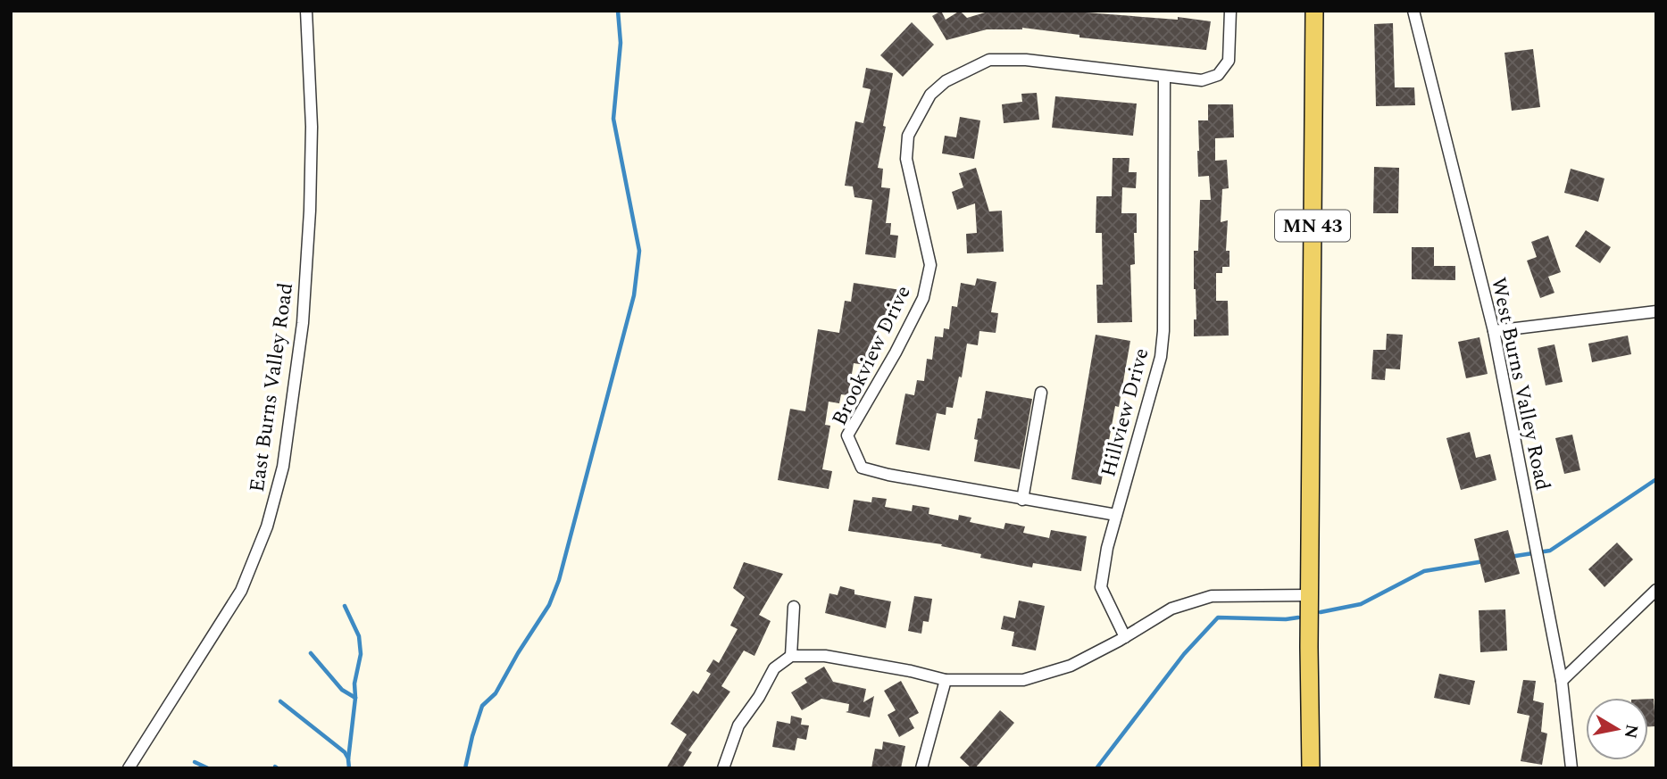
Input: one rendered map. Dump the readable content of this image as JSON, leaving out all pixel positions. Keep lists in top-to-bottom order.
{
  "streets": {
    "main road": ["MN 43"],
    "street": [
      "Brookview Drive",
      "West Burns Valley Road",
      "East Burns Valley Road",
      "Hillview Drive"
    ]
  },
  "crossings": [
    ["Brookview Drive", "Hillview Drive"]
  ],
  "north": "right"
}
